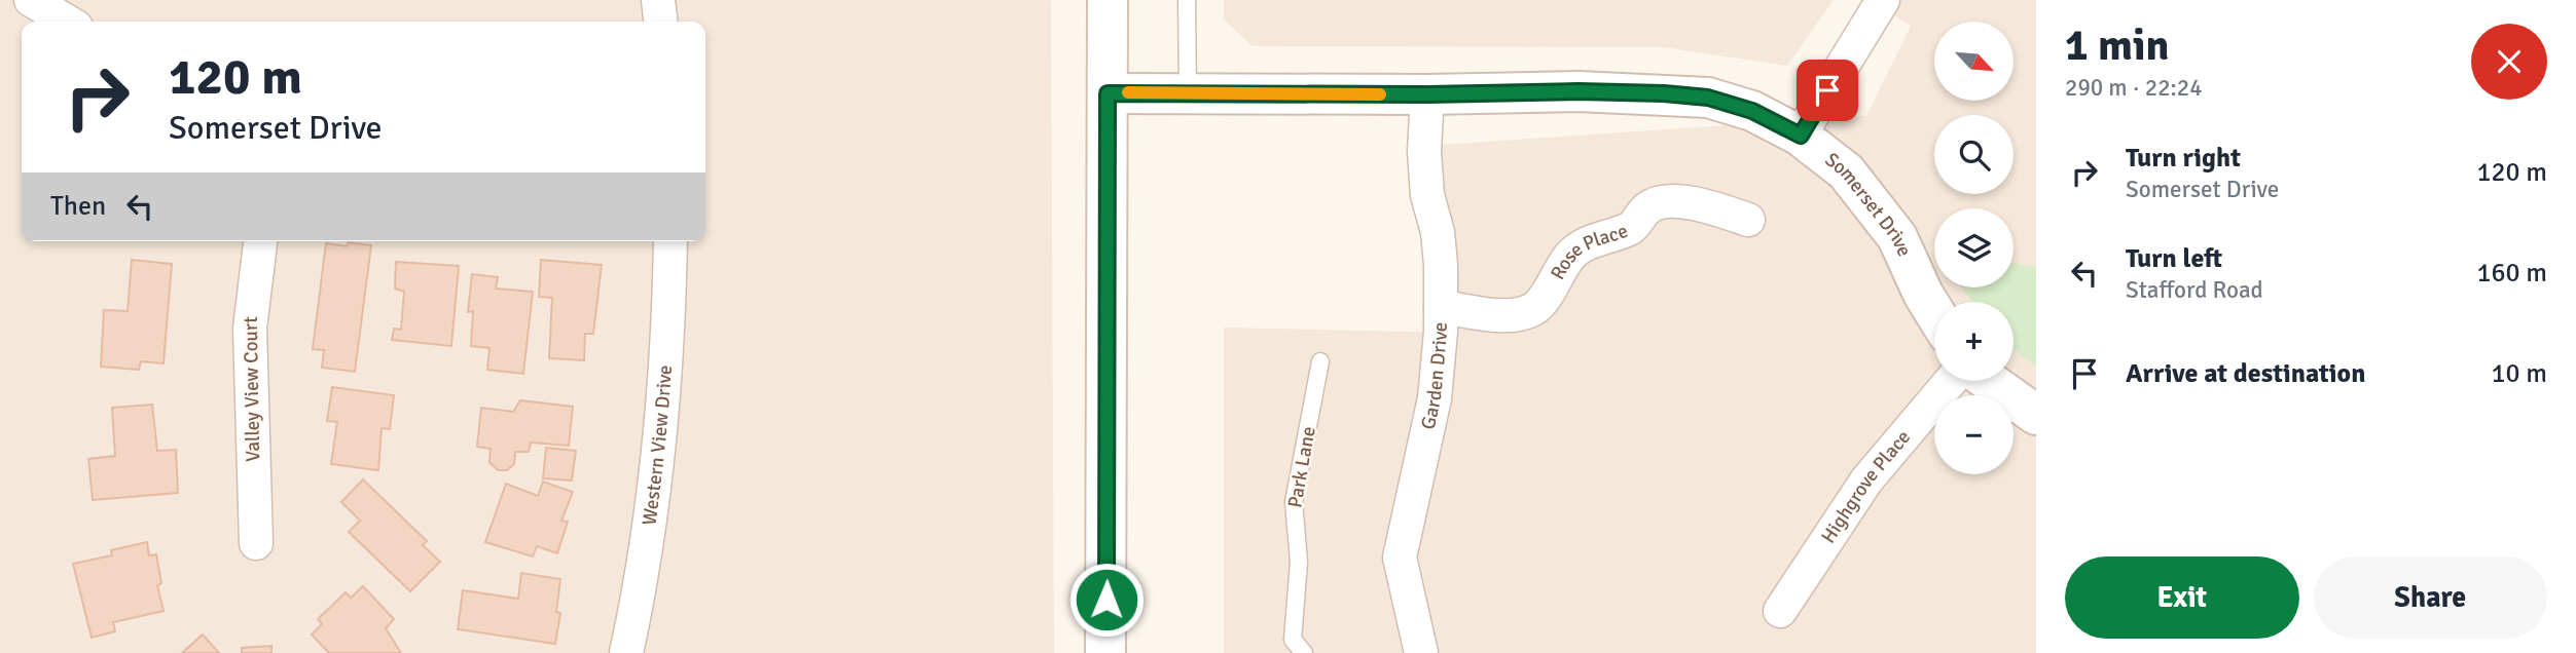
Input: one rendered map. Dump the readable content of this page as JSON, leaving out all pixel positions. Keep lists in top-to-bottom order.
{
  "streets": {
    "street": [
      "Somerset Drive",
      "Rose Place",
      "Garden Drive",
      "Valley View Court",
      "Western View Drive",
      "Highgrove Place"
    ],
    "lane": ["Park Lane"]
  },
  "crossings": [
    ["Somerset Drive", "Garden Drive"],
    ["Rose Place", "Garden Drive"]
  ],
  "north": "bottom right",
  "page": {
    "heading": ["1 min", "290 m · 22:24"],
    "map_buttons": ["+", "−"],
    "turn": ["120 m", "Somerset Drive"],
    "list": [
      {
        "name": "Turn right",
        "note": "Somerset Drive",
        "value": "120 m"
      },
      {
        "name": "Turn left",
        "note": "Stafford Road",
        "value": "160 m"
      },
      {
        "name": "Arrive at destination",
        "value": "10 m"
      }
    ],
    "then": "Then",
    "buttons": ["Exit", "Share"]
  }
}
